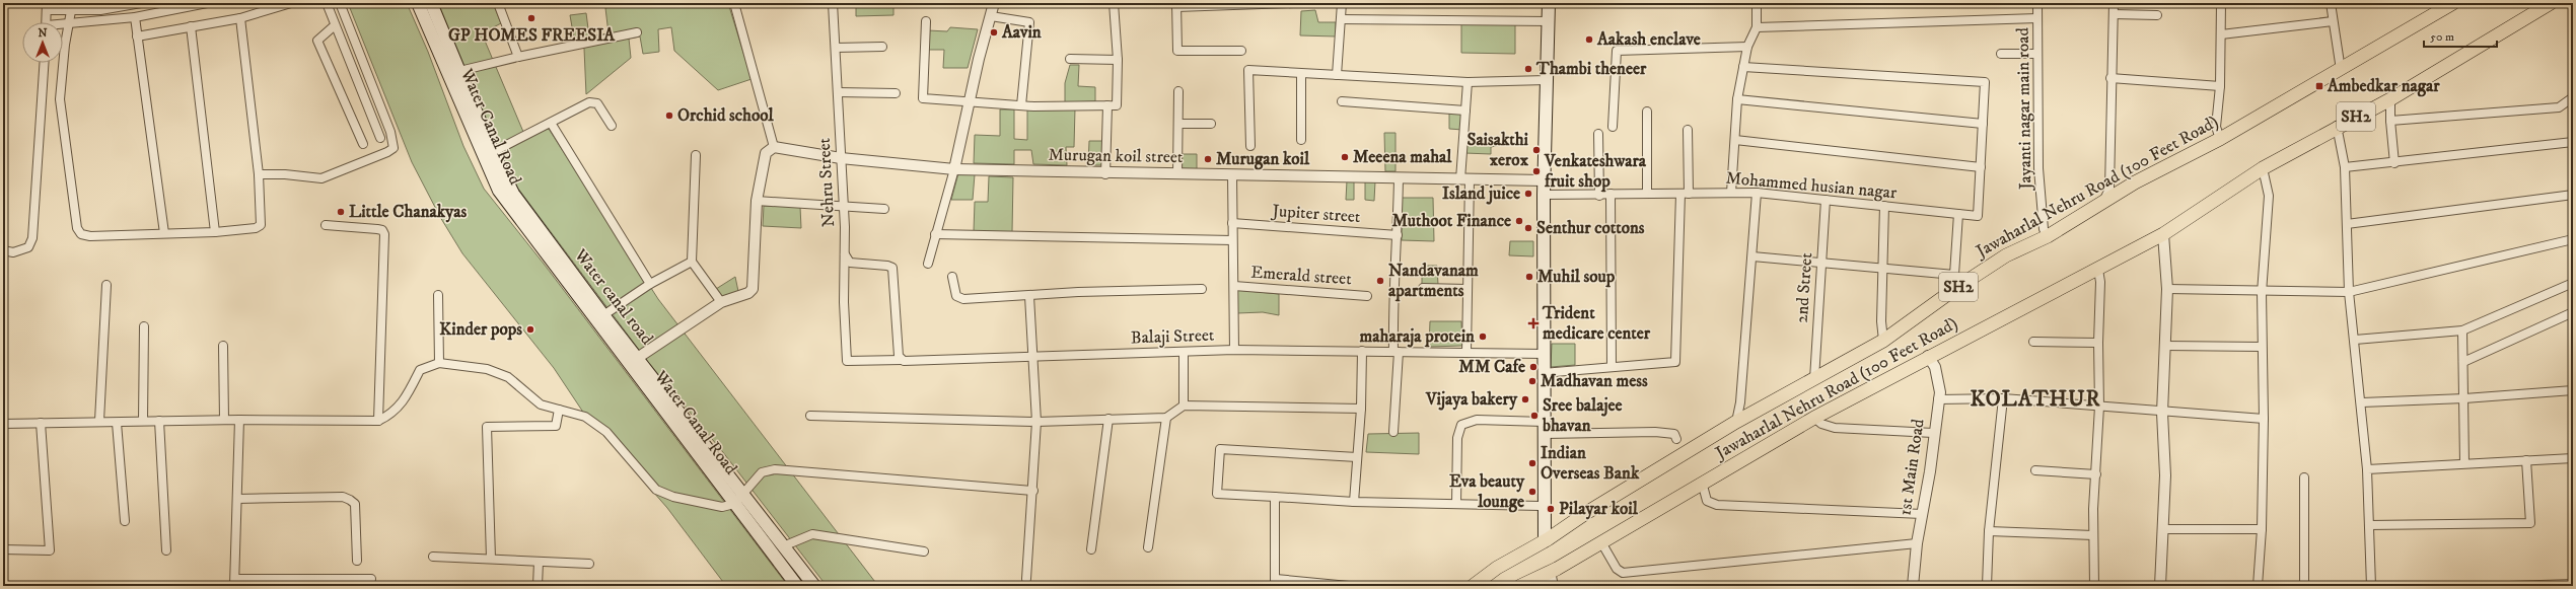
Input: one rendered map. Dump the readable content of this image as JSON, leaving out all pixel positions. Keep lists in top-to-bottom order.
{
  "streets": {
    "main road": [
      "SH2",
      "Water Canal Road",
      "Jawaharlal Nehru Road (100 Feet Road)",
      "Water canal road"
    ],
    "street": [
      "Jayanti nagar main road",
      "Murugan koil street",
      "Nehru Street",
      "Mohammed husian nagar",
      "Jupiter street",
      "Emerald street",
      "2nd Street",
      "Balaji Street",
      "1st Main Road"
    ]
  },
  "crossings": [
    ["Jayanti nagar main road", "Jawaharlal Nehru Road (100 Feet Road)"],
    ["Water Canal Road", "Water canal road"],
    ["Murugan koil street", "Nehru Street"],
    ["Nehru Street", "Balaji Street"],
    ["Mohammed husian nagar", "2nd Street"],
    ["Jawaharlal Nehru Road (100 Feet Road)", "2nd Street"],
    ["Jawaharlal Nehru Road (100 Feet Road)", "1st Main Road"]
  ],
  "districts": ["KOLATHUR"],
  "places": {
    "other": [
      "GP HOMES FREESIA",
      "Aavin",
      "Aakash enclave",
      "Thambi theneer",
      "Orchid school",
      "Saisakthi xerox",
      "Meeena mahal",
      "Murugan koil",
      "Venkateshwara fruit shop",
      "Island juice",
      "Little Chanakyas",
      "Muthoot Finance",
      "Senthur cottons",
      "Muhil soup",
      "Nandavanam apartments",
      "Kinder pops",
      "maharaja protein",
      "MM Cafe",
      "Madhavan mess",
      "Vijaya bakery",
      "Sree balajee bhavan",
      "Indian Overseas Bank",
      "Eva beauty lounge",
      "Pilayar koil"
    ],
    "transit": ["Ambedkar nagar"],
    "health": ["Trident medicare center"]
  },
  "scale_bar": "50 m",
  "north": "top"
}
